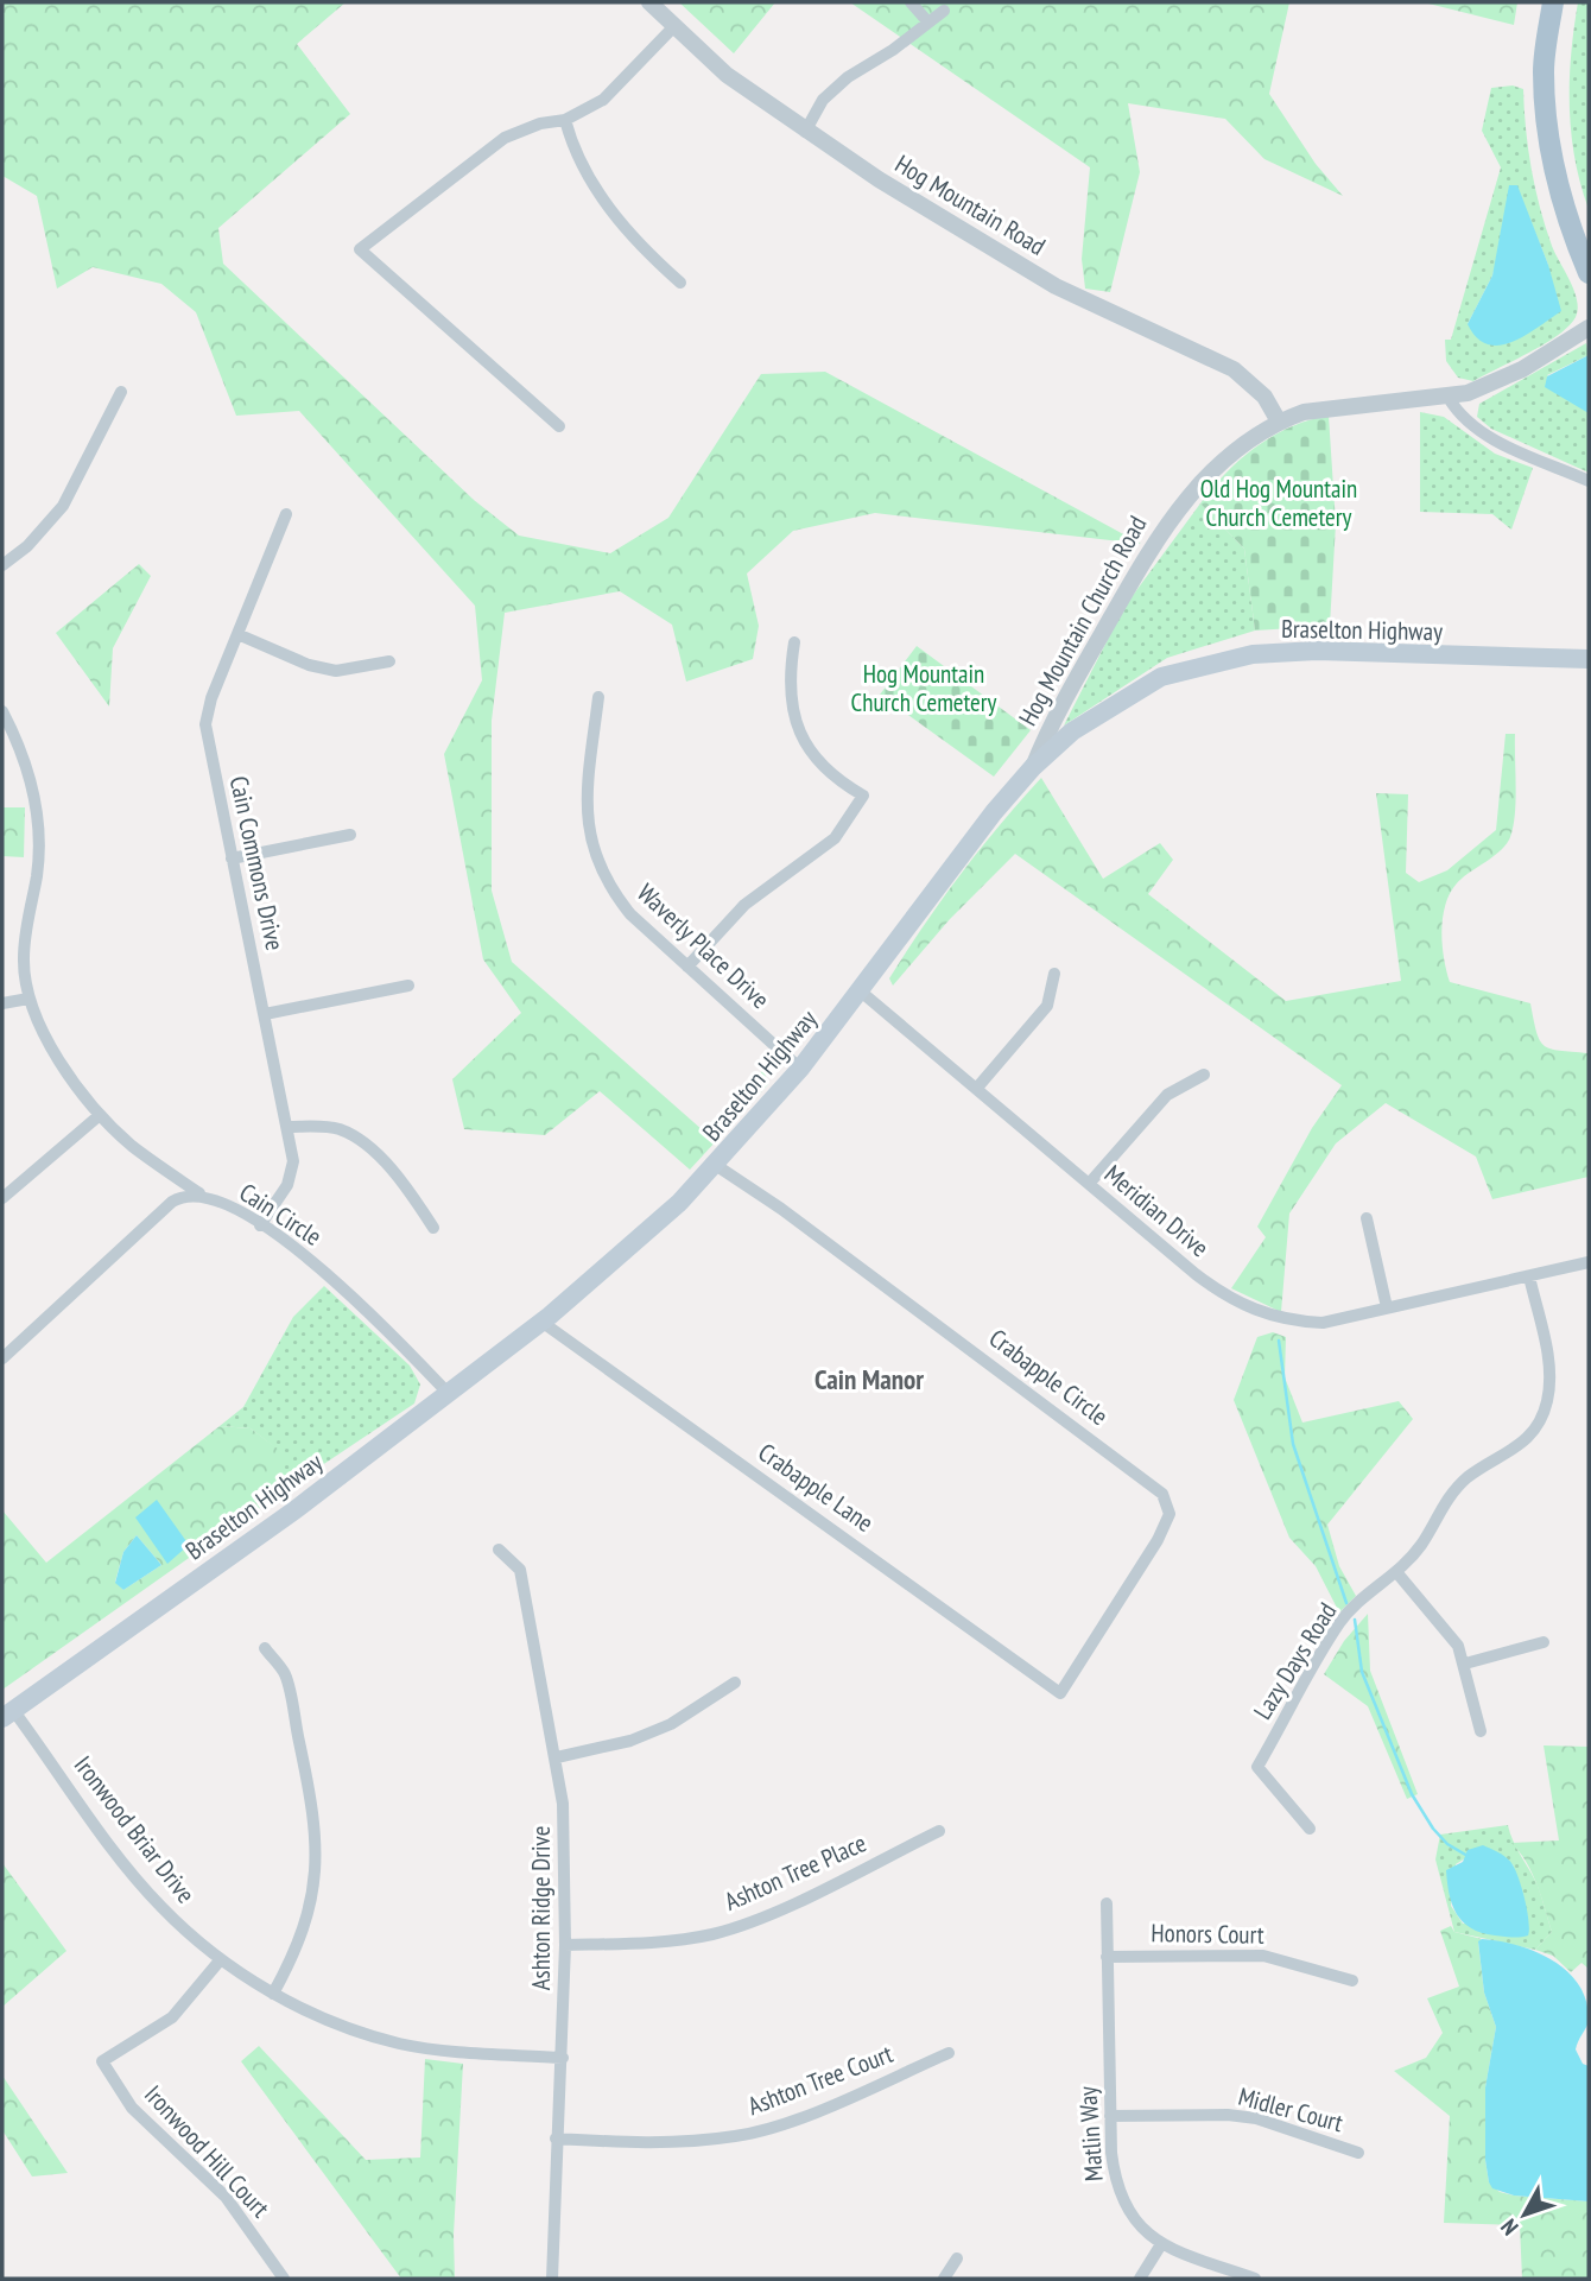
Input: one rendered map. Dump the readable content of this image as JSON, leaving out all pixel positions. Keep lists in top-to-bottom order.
{
  "streets": {
    "main road": ["Braselton Highway"],
    "street": [
      "Hog Mountain Road",
      "Hog Mountain Church Road",
      "Cain Commons Drive",
      "Waverly Place Drive",
      "Meridian Drive",
      "Cain Circle",
      "Crabapple Circle",
      "Crabapple Lane",
      "Lazy Days Road",
      "Ironwood Briar Drive",
      "Ashton Tree Place",
      "Ashton Ridge Drive",
      "Honors Court",
      "Ashton Tree Court",
      "Midler Court",
      "Matlin Way",
      "Ironwood Hill Court"
    ]
  },
  "crossings": [
    ["Hog Mountain Road", "Hog Mountain Church Road"],
    ["Hog Mountain Church Road", "Braselton Highway"],
    ["Braselton Highway", "Waverly Place Drive"],
    ["Braselton Highway", "Meridian Drive"],
    ["Braselton Highway", "Cain Circle"],
    ["Braselton Highway", "Crabapple Circle"],
    ["Braselton Highway", "Crabapple Lane"],
    ["Braselton Highway", "Ironwood Briar Drive"],
    ["Cain Commons Drive", "Cain Circle"],
    ["Crabapple Circle", "Crabapple Lane"],
    ["Ironwood Briar Drive", "Ashton Ridge Drive"],
    ["Ironwood Briar Drive", "Ironwood Hill Court"],
    ["Ashton Tree Place", "Ashton Ridge Drive"],
    ["Ashton Ridge Drive", "Ashton Tree Court"],
    ["Honors Court", "Matlin Way"],
    ["Midler Court", "Matlin Way"]
  ],
  "districts": ["Cain Manor"],
  "parks": ["Old Hog Mountain Church Cemetery", "Hog Mountain Church Cemetery"],
  "north": "bottom left"
}
